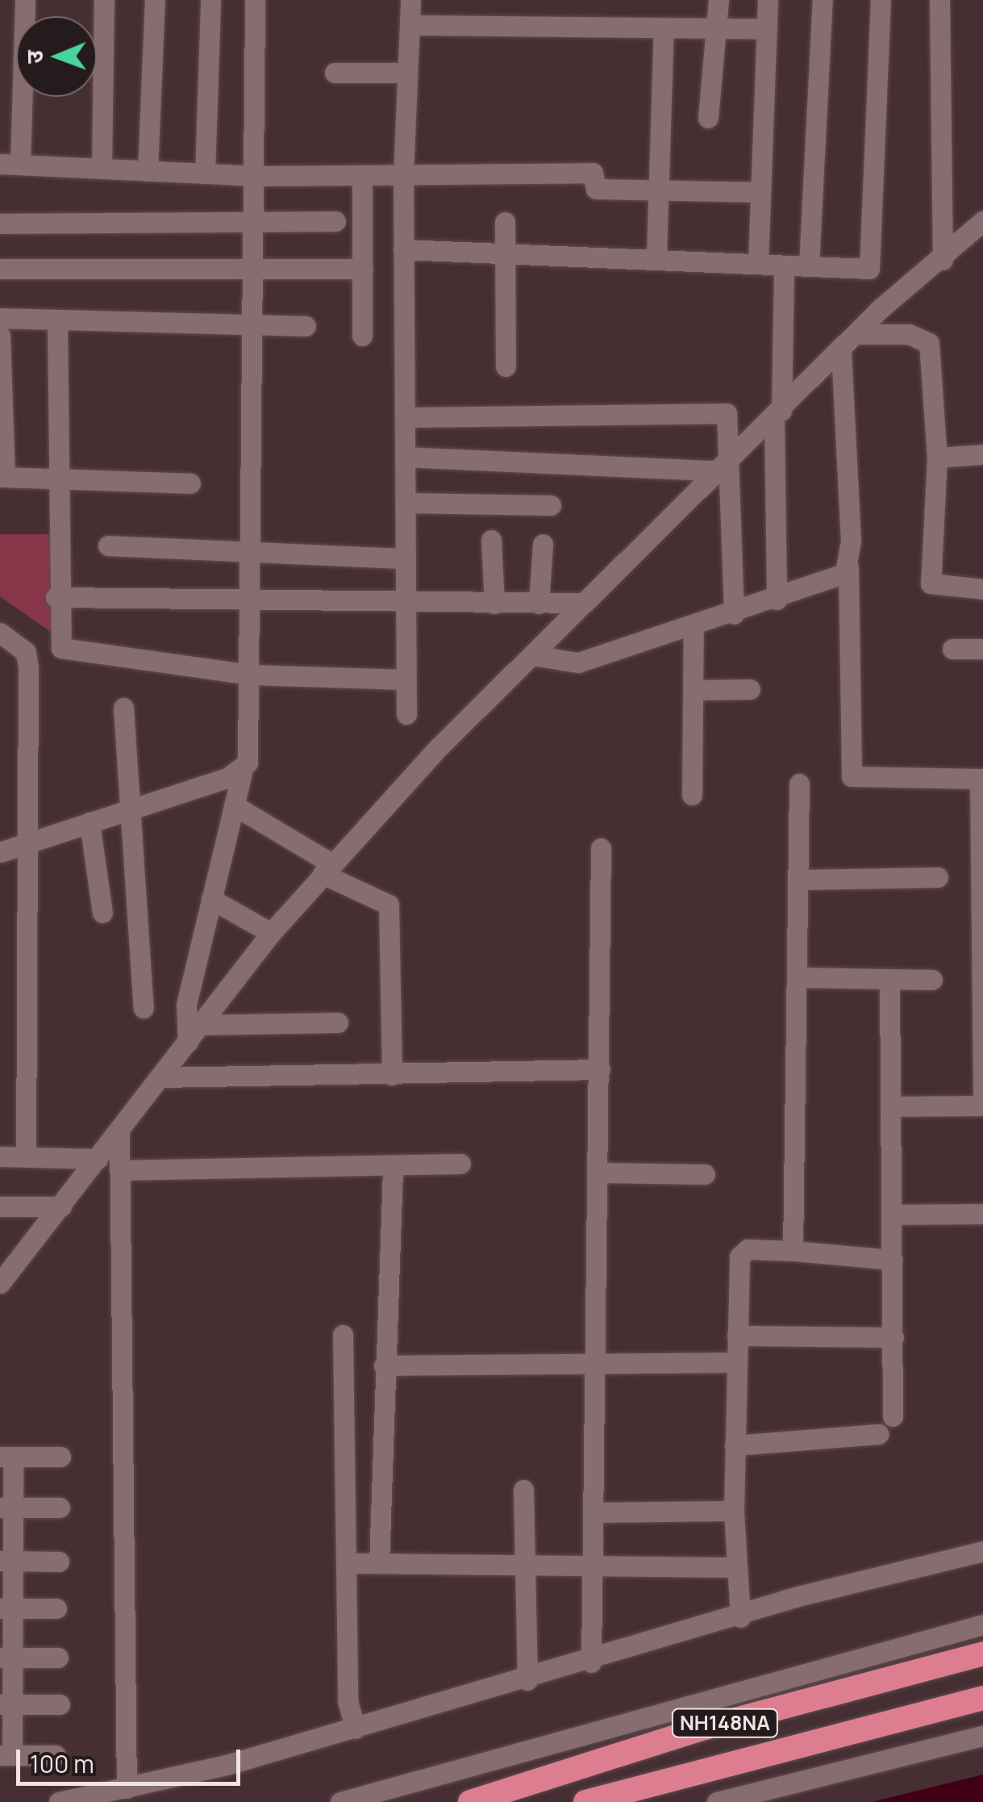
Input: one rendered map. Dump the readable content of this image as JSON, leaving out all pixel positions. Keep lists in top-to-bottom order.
{
  "streets": {
    "highway": ["NH148NA"]
  },
  "scale_bar": "100 m",
  "north": "left"
}
